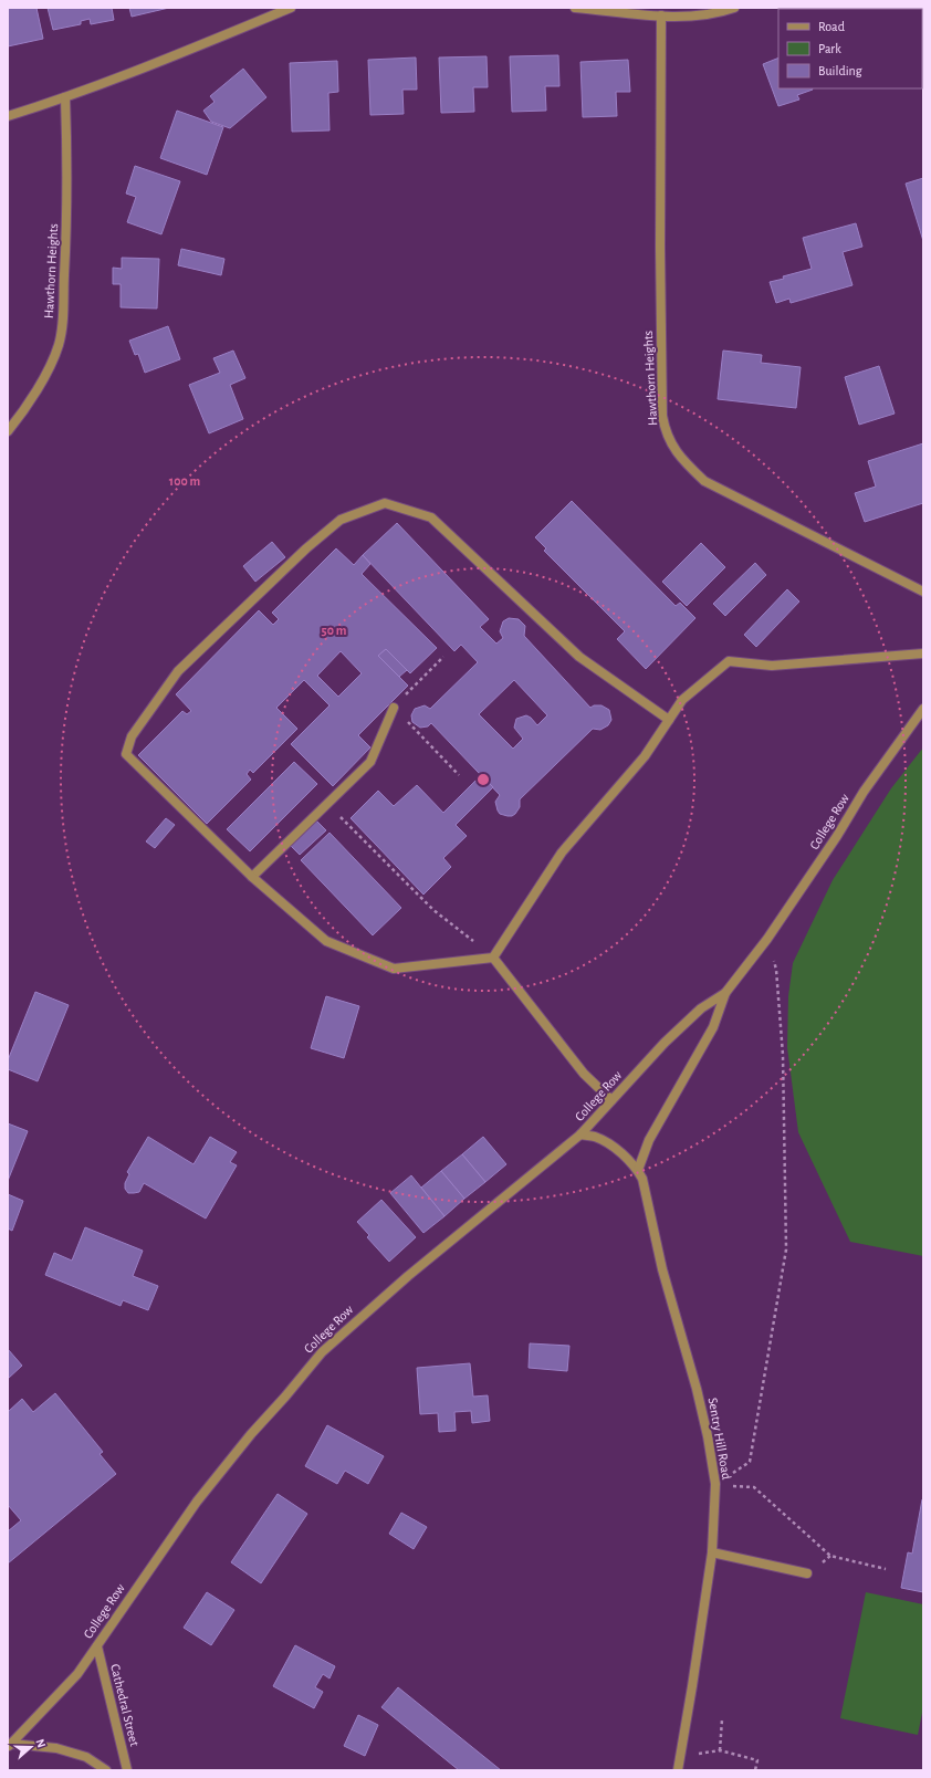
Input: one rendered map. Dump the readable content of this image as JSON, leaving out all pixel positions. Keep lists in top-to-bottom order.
{
  "streets": {
    "street": [
      "Hawthorn Heights",
      "College Row",
      "Sentry Hill Road",
      "Cathedral Street"
    ]
  },
  "crossings": [
    ["College Row", "Sentry Hill Road"],
    ["College Row", "Cathedral Street"]
  ],
  "legend": ["Road", "Park", "Building"],
  "north": "right",
  "rings": ["100 m", "50 m"]
}
